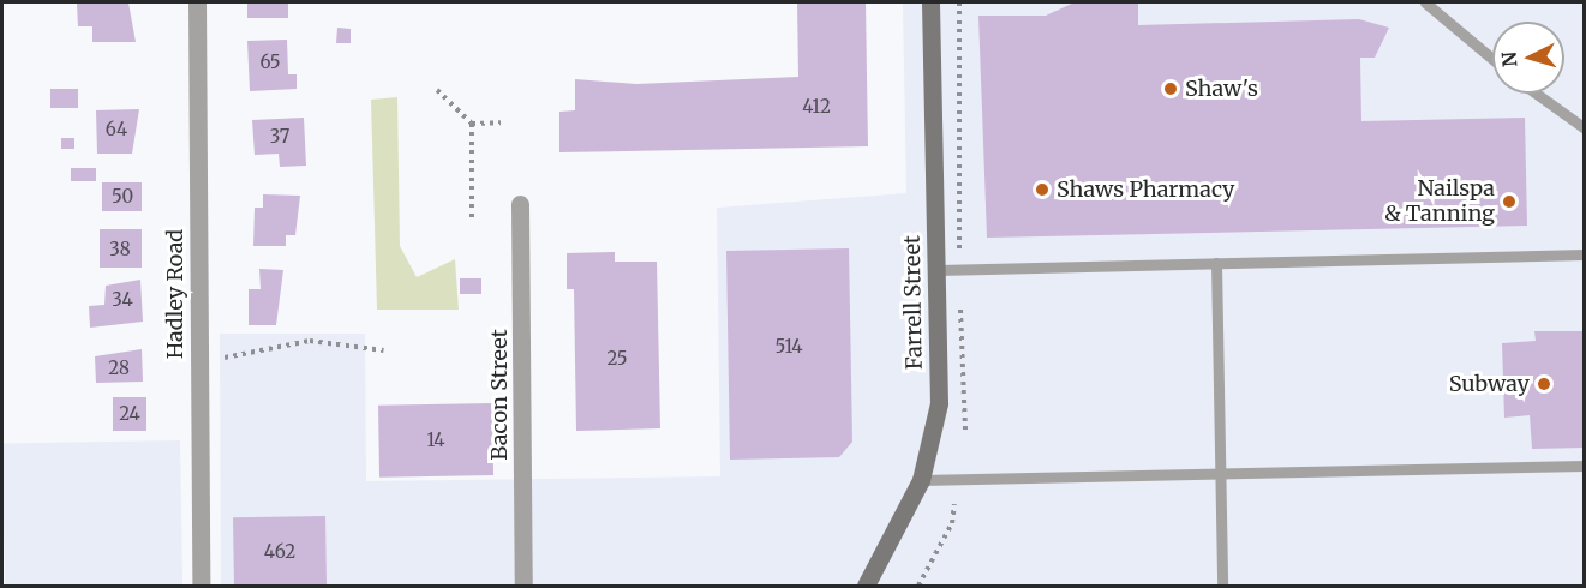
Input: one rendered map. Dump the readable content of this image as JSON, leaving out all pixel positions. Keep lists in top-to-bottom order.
{
  "streets": {
    "street": ["Hadley Road", "Farrell Street", "Bacon Street"]
  },
  "places": [
    "Shaw's",
    "Shaws Pharmacy",
    "Nailspa & Tanning",
    "Subway"
  ],
  "house_numbers": [
    "65",
    "412",
    "64",
    "37",
    "50",
    "38",
    "34",
    "514",
    "25",
    "28",
    "24",
    "14",
    "462"
  ],
  "north": "left"
}
